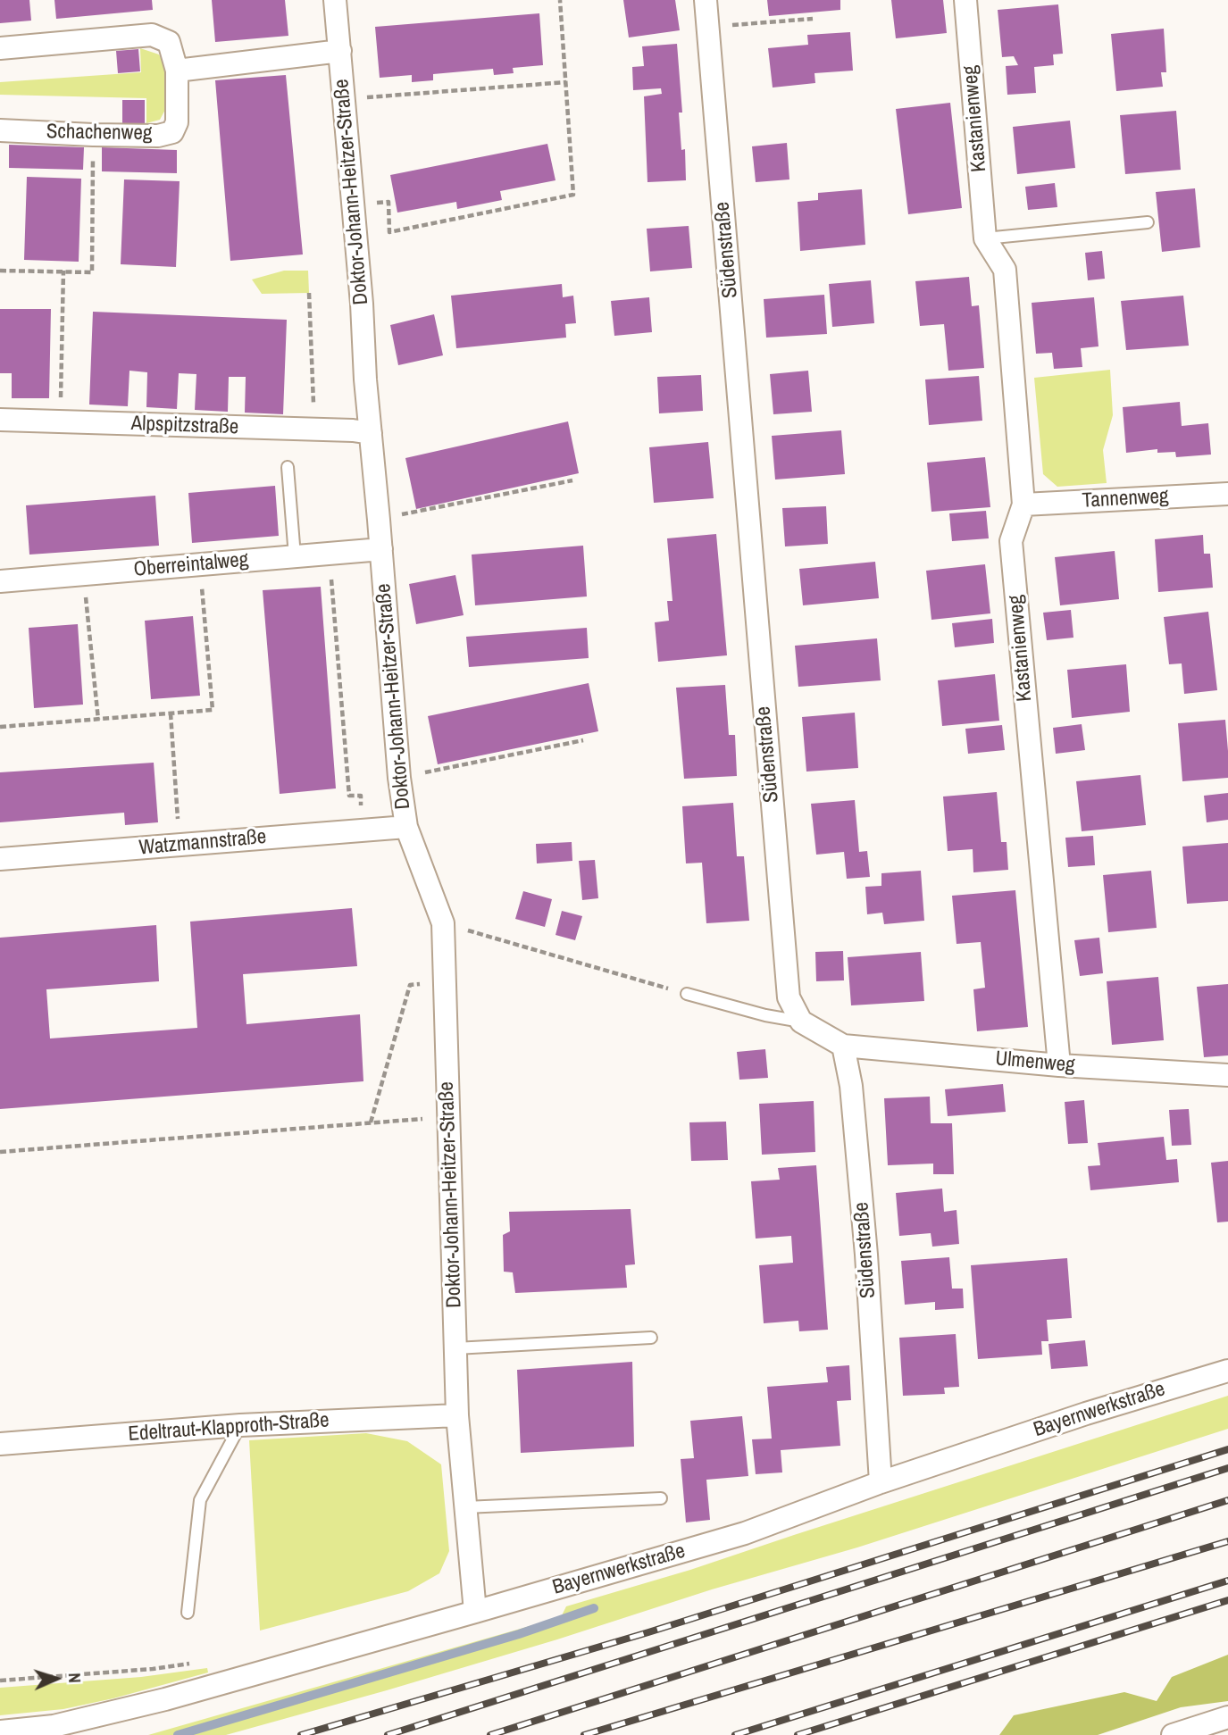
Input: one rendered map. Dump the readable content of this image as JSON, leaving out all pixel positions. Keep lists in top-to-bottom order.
{
  "streets": {
    "street": [
      "Kastanienweg",
      "Schachenweg",
      "Doktor-Johann-Heitzer-Straße",
      "Südenstraße",
      "Alpspitzstraße",
      "Tannenweg",
      "Oberreintalweg",
      "Watzmannstraße",
      "Ulmenweg",
      "Bayernwerkstraße",
      "Edeltraut-Klapproth-Straße"
    ]
  },
  "crossings": [
    ["Kastanienweg", "Tannenweg"],
    ["Kastanienweg", "Ulmenweg"],
    ["Doktor-Johann-Heitzer-Straße", "Alpspitzstraße"],
    ["Doktor-Johann-Heitzer-Straße", "Oberreintalweg"],
    ["Doktor-Johann-Heitzer-Straße", "Watzmannstraße"],
    ["Doktor-Johann-Heitzer-Straße", "Bayernwerkstraße"],
    ["Doktor-Johann-Heitzer-Straße", "Edeltraut-Klapproth-Straße"],
    ["Südenstraße", "Ulmenweg"],
    ["Südenstraße", "Bayernwerkstraße"]
  ],
  "north": "right"
}
